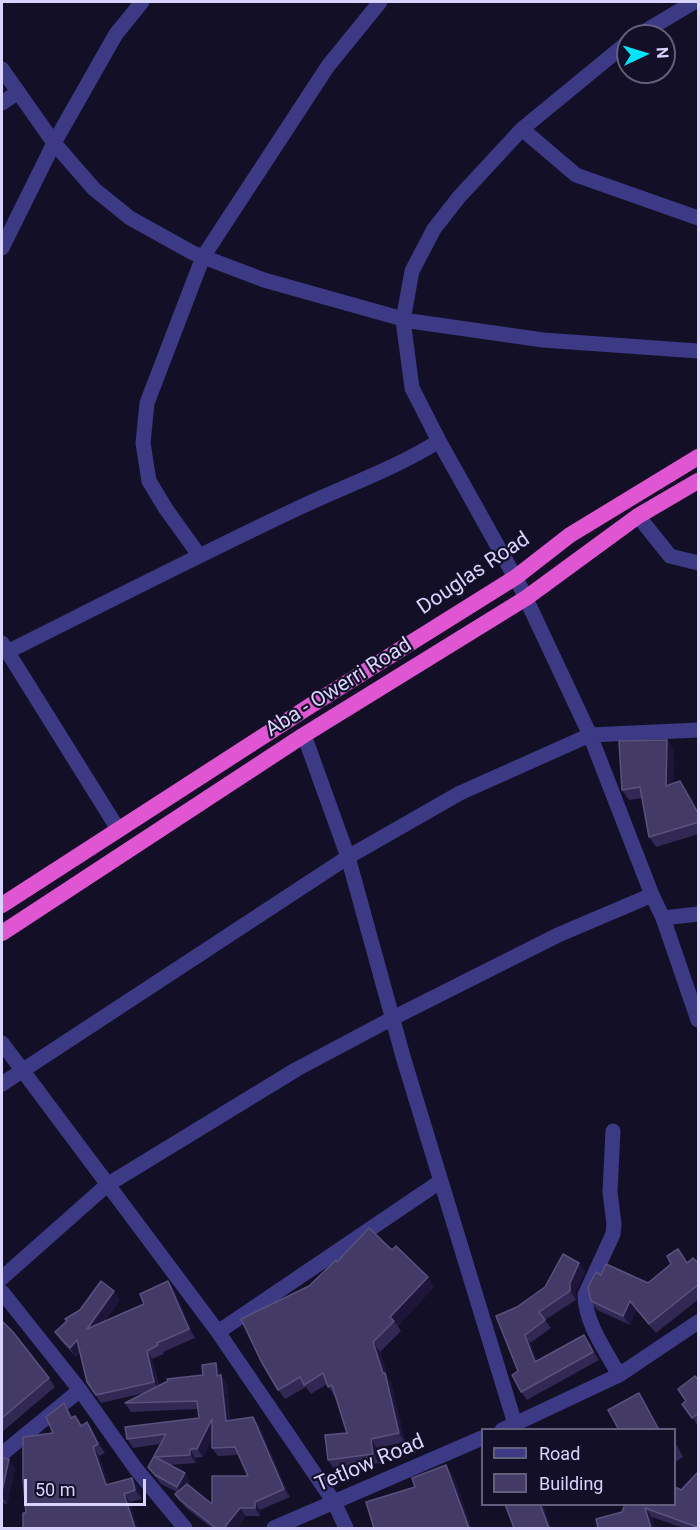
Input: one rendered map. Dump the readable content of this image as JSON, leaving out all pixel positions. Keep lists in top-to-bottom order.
{
  "streets": {
    "highway": ["Douglas Road", "Aba - Owerri Road"],
    "street": ["Tetlow Road"]
  },
  "legend": ["Road", "Building"],
  "scale_bar": "50 m",
  "north": "right"
}
